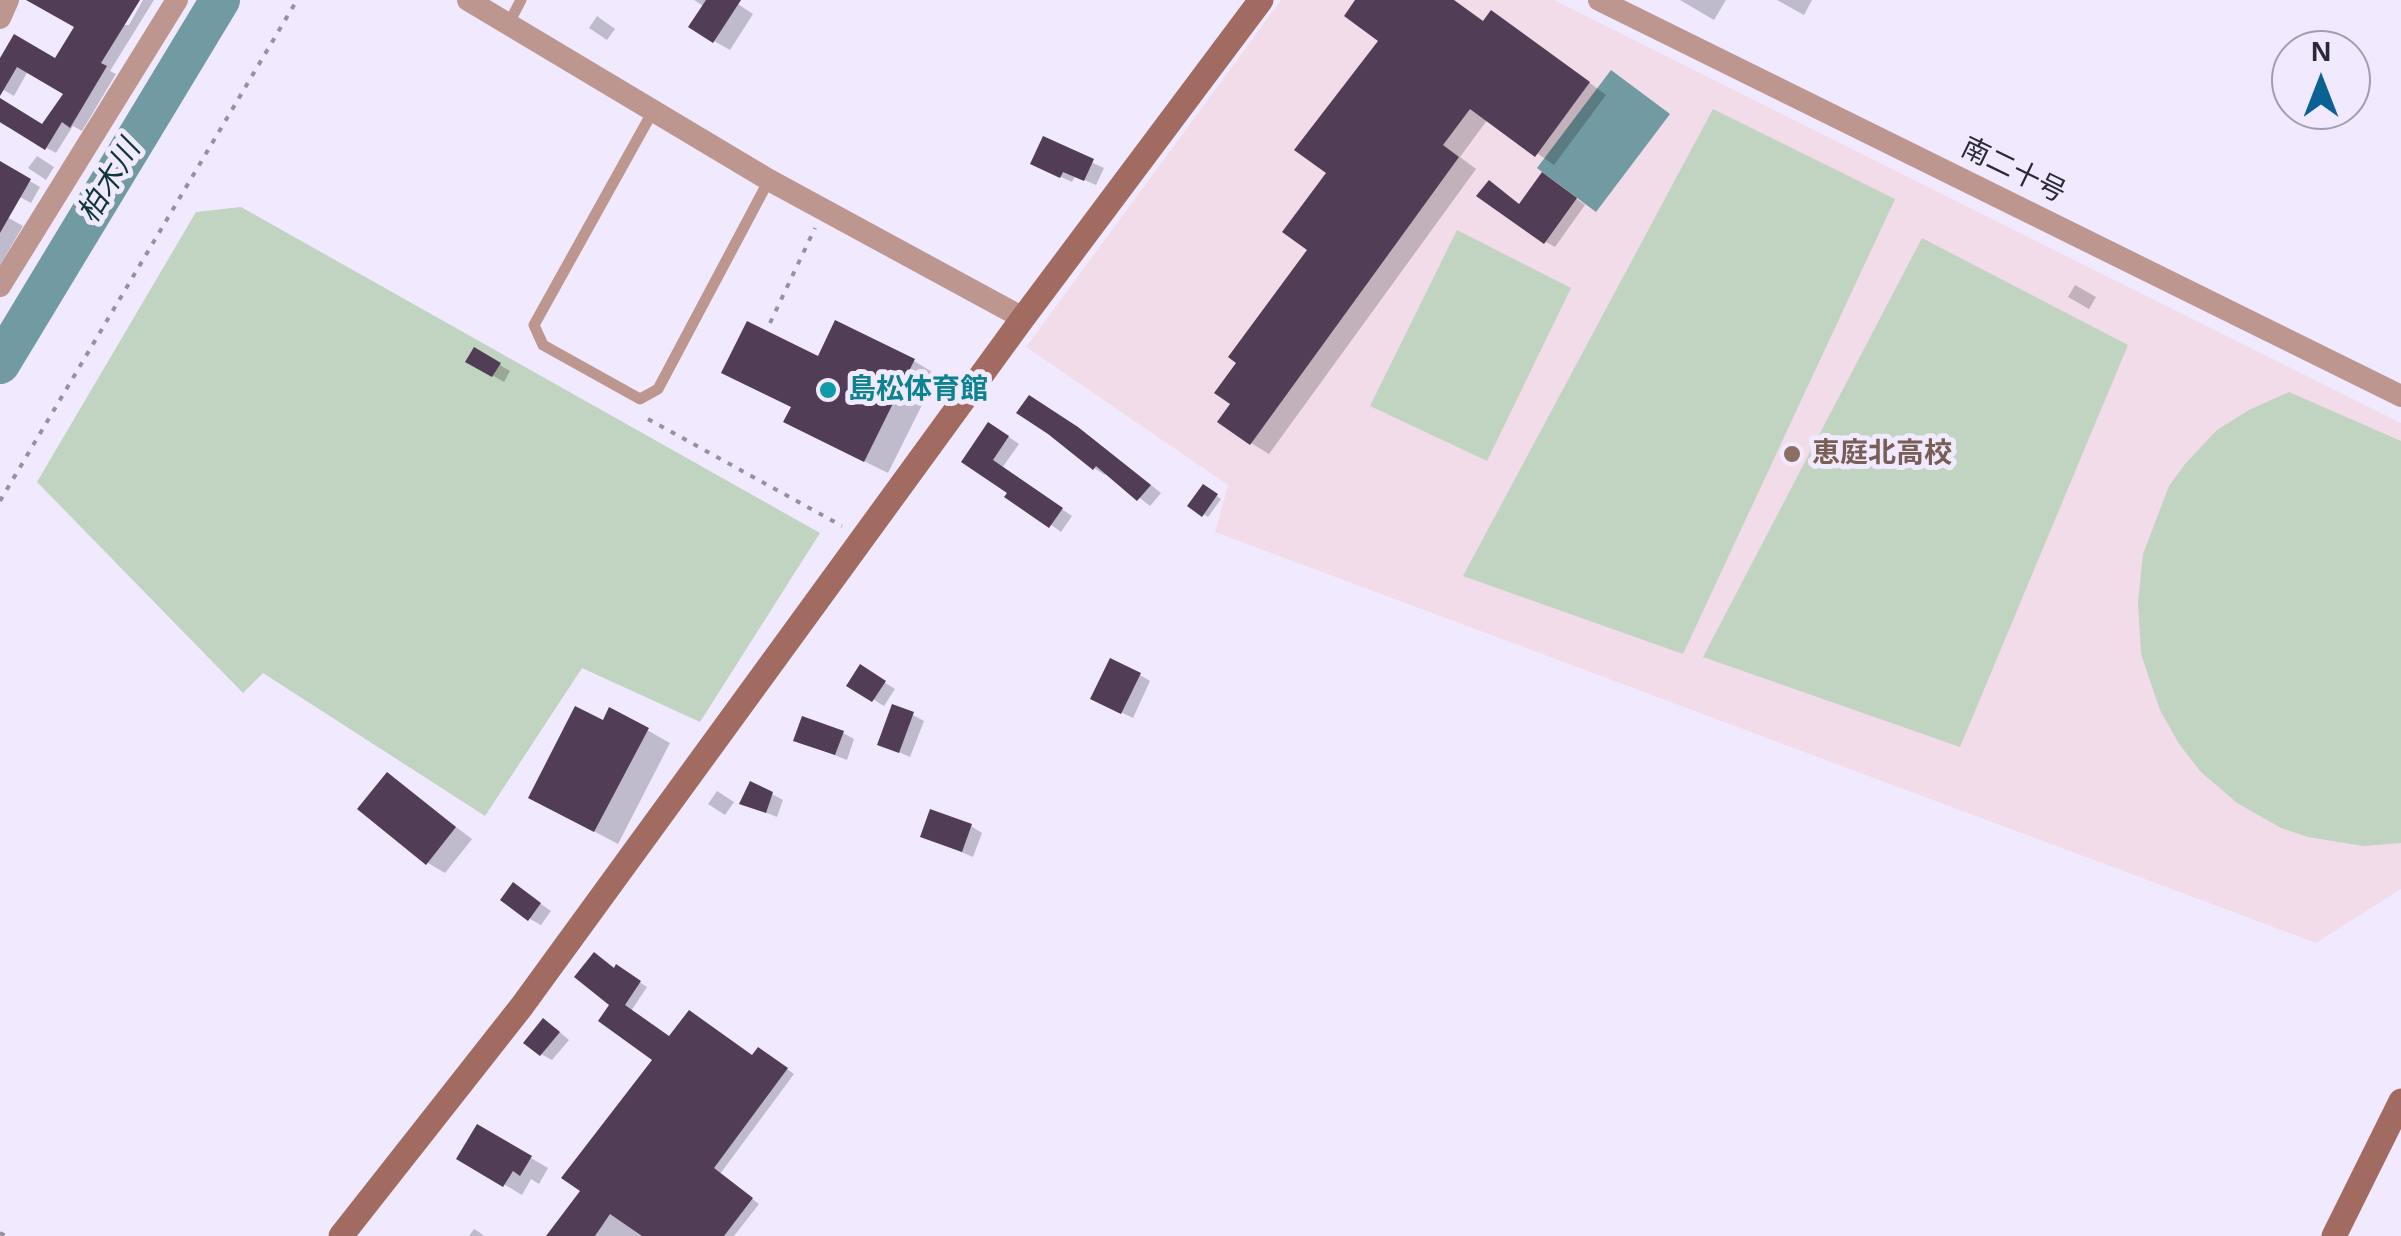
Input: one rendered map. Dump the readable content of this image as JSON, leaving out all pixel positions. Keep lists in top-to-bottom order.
{
  "streets": {
    "street": ["南二十号"]
  },
  "water": ["柏木川"],
  "places": ["島松体育館", "恵庭北高校"],
  "north": "top"
}
